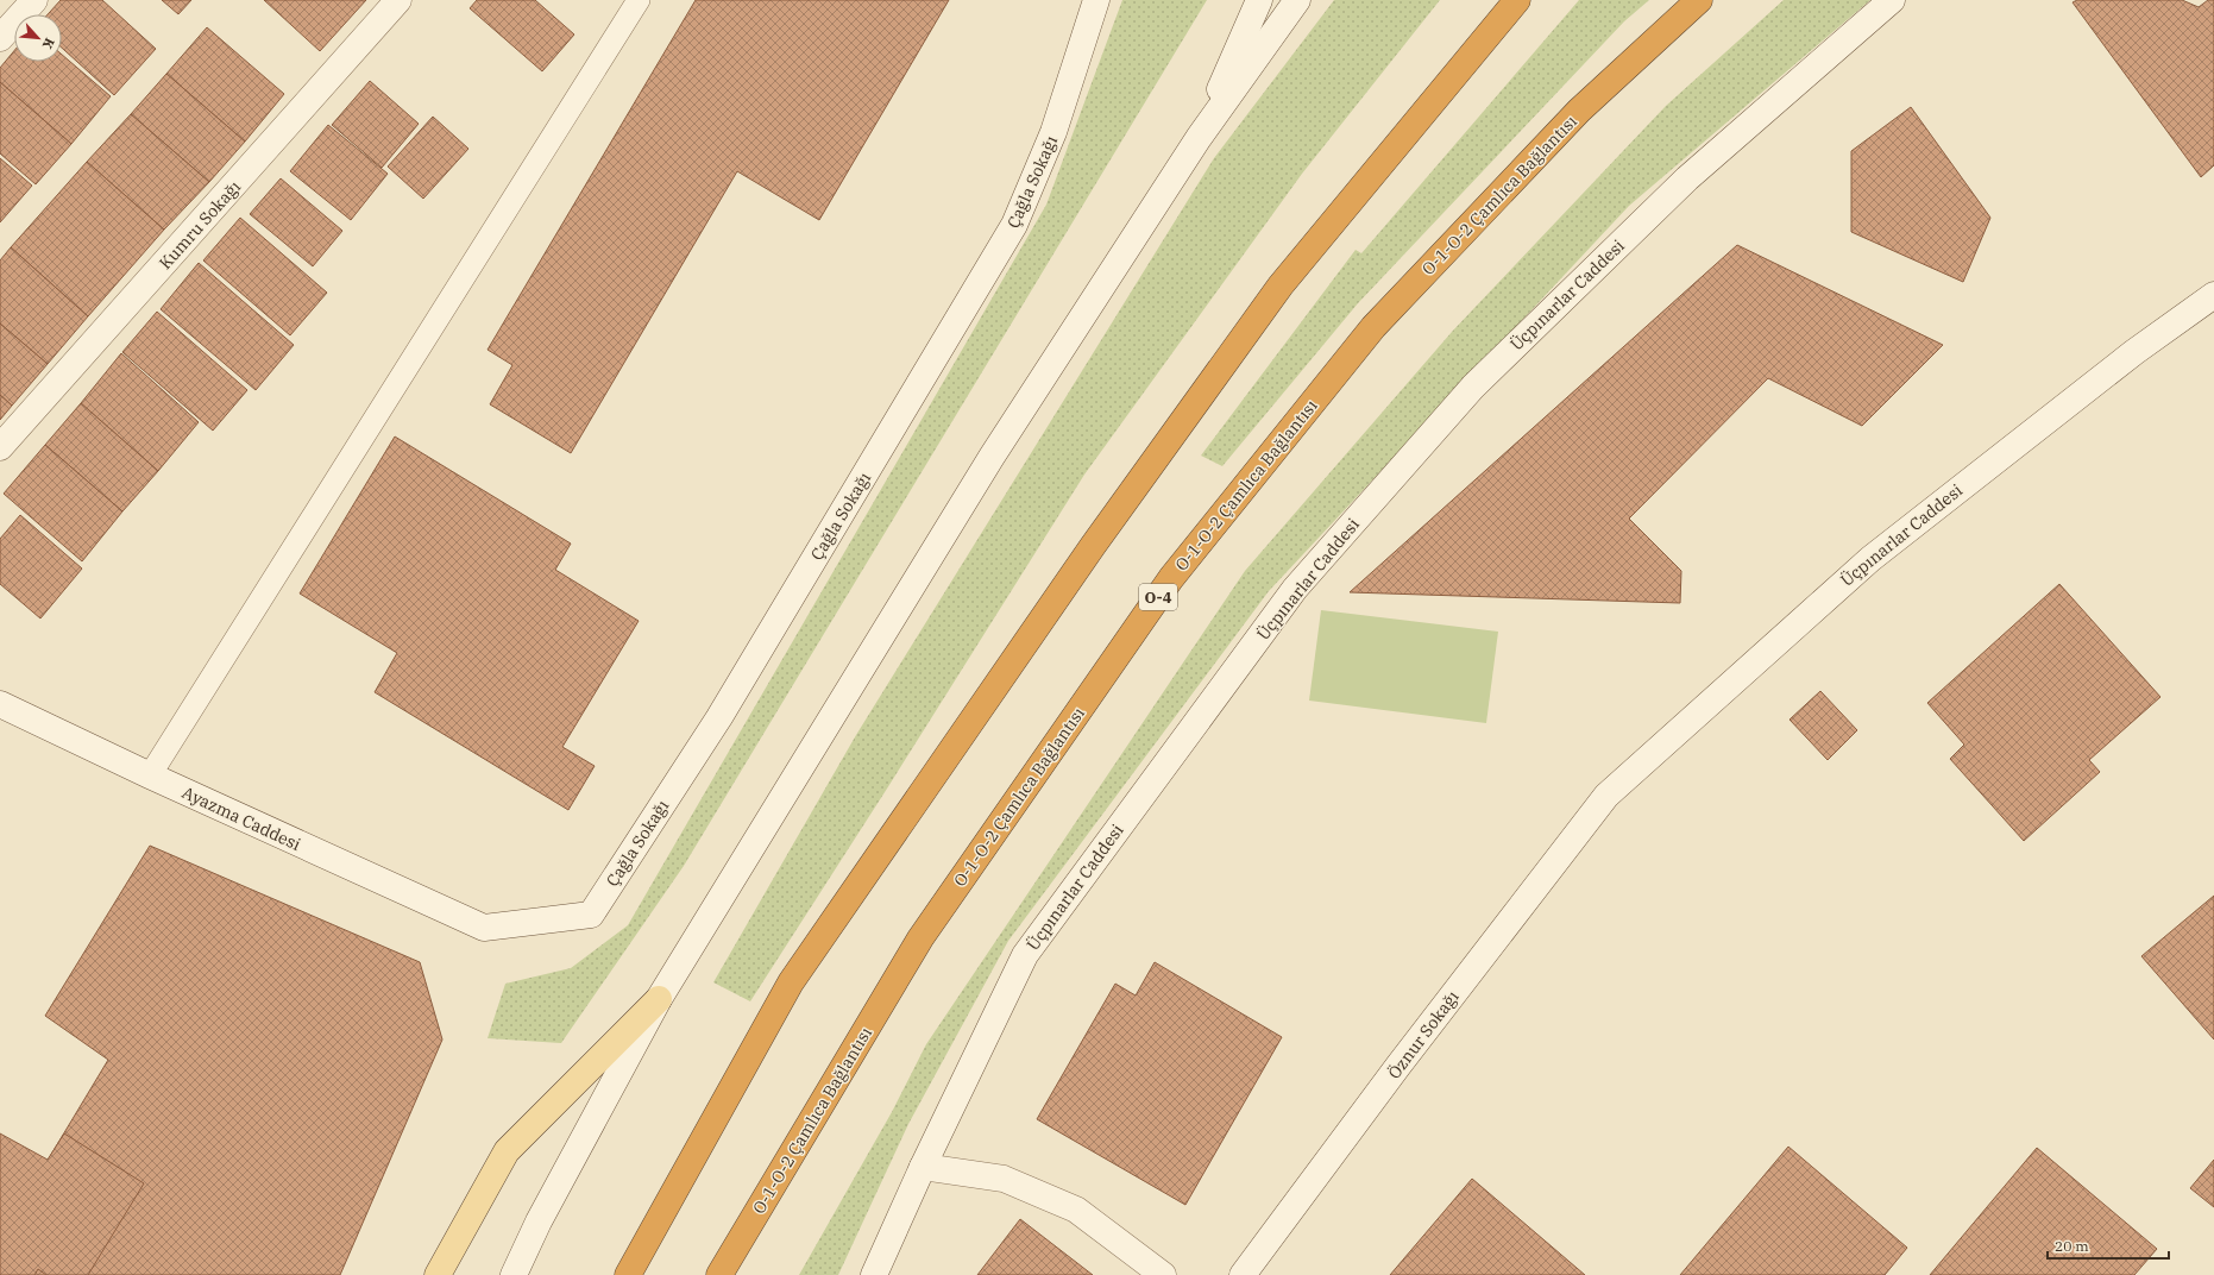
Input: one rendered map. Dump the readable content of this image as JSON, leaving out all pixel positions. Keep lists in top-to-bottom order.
{
  "streets": {
    "highway": ["O-1-O-2 Çamlıca Bağlantısı", "O-4"],
    "street": [
      "Çağla Sokağı",
      "Kumru Sokağı",
      "Üçpınarlar Caddesi",
      "Ayazma Caddesi",
      "Öznur Sokağı"
    ]
  },
  "crossings": [
    ["Çağla Sokağı", "Ayazma Caddesi"],
    ["Üçpınarlar Caddesi", "Öznur Sokağı"]
  ],
  "scale_bar": "20 m",
  "north": "bottom right"
}
